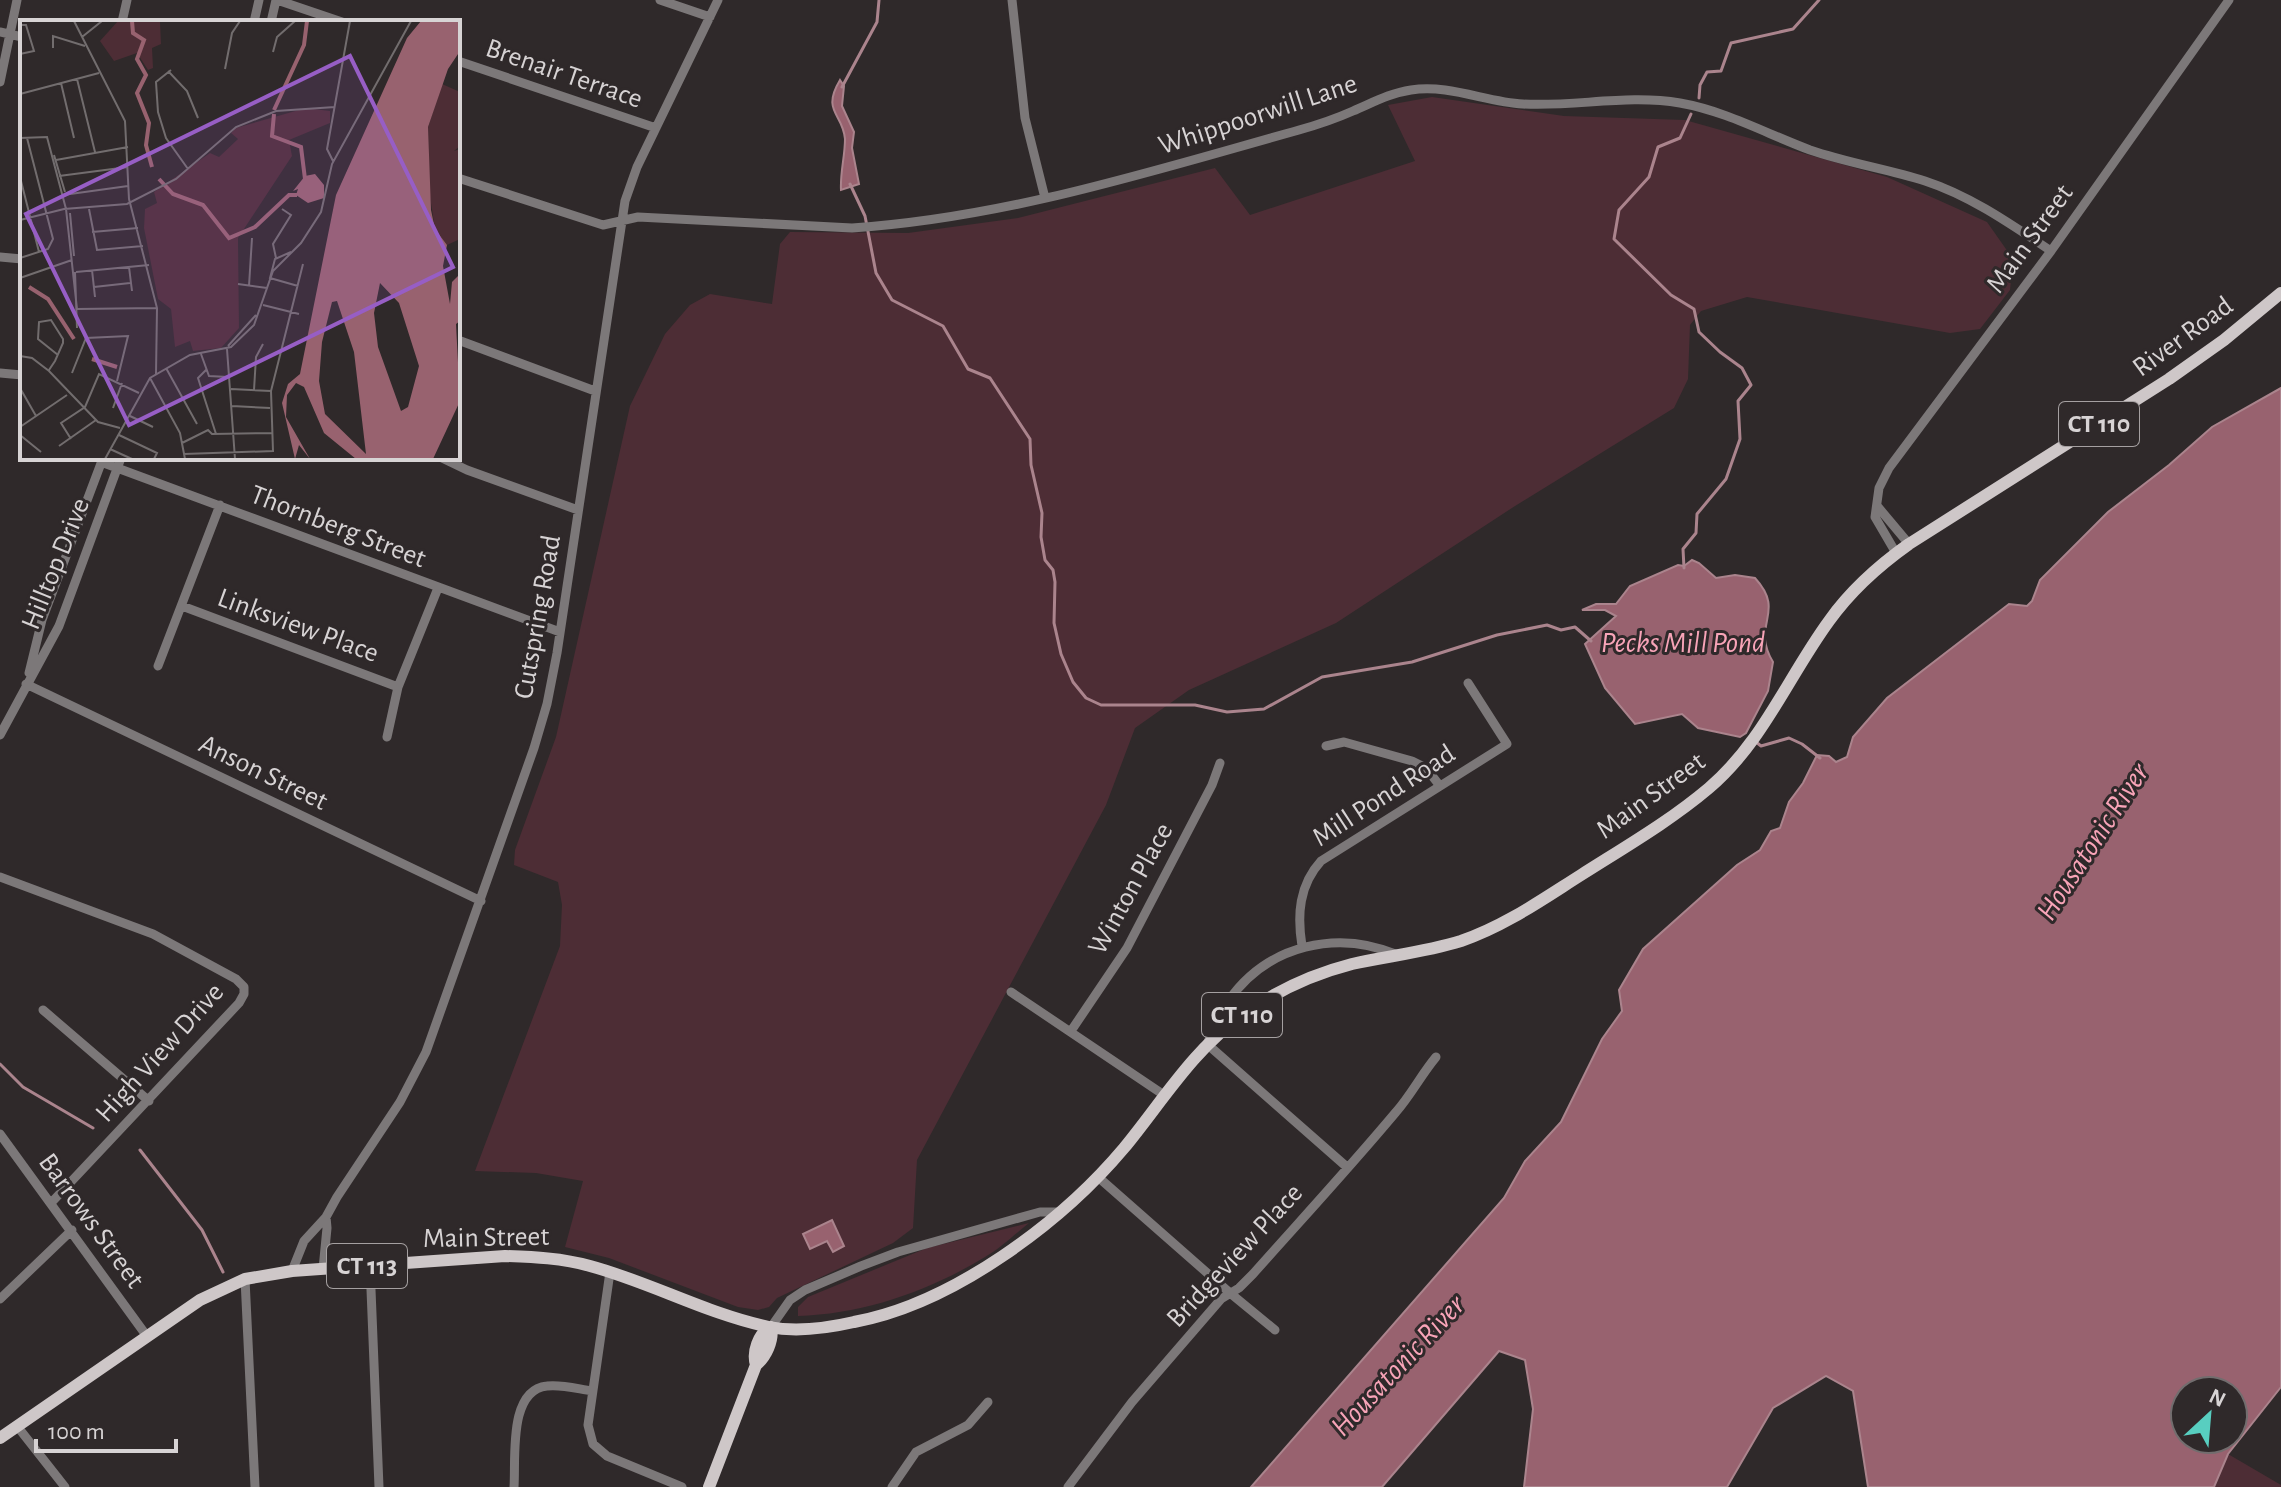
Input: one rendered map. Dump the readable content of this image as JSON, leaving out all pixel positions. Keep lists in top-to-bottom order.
{
  "streets": {
    "main road": [
      "Main Street",
      "River Road",
      "CT 110",
      "CT 113"
    ],
    "street": [
      "Brenair Terrace",
      "Whippoorwill Lane",
      "Thornberg Street",
      "Hilltop Drive",
      "Cutspring Road",
      "Linksview Place",
      "Anson Street",
      "Mill Pond Road",
      "Winton Place",
      "High View Drive",
      "Barrows Street",
      "Bridgeview Place"
    ]
  },
  "crossings": [
    ["Brenair Terrace", "Cutspring Road"],
    ["Whippoorwill Lane", "Main Street"],
    ["Whippoorwill Lane", "Cutspring Road"],
    ["Main Street", "River Road"],
    ["Main Street", "Cutspring Road"],
    ["Main Street", "Mill Pond Road"],
    ["Main Street", "Barrows Street"],
    ["Thornberg Street", "Hilltop Drive"],
    ["Thornberg Street", "Cutspring Road"],
    ["Hilltop Drive", "Anson Street"],
    ["Cutspring Road", "Anson Street"],
    ["High View Drive", "Barrows Street"]
  ],
  "water": ["Pecks Mill Pond", "Housatonic River"],
  "scale_bar": "100 m",
  "north": "top right"
}
